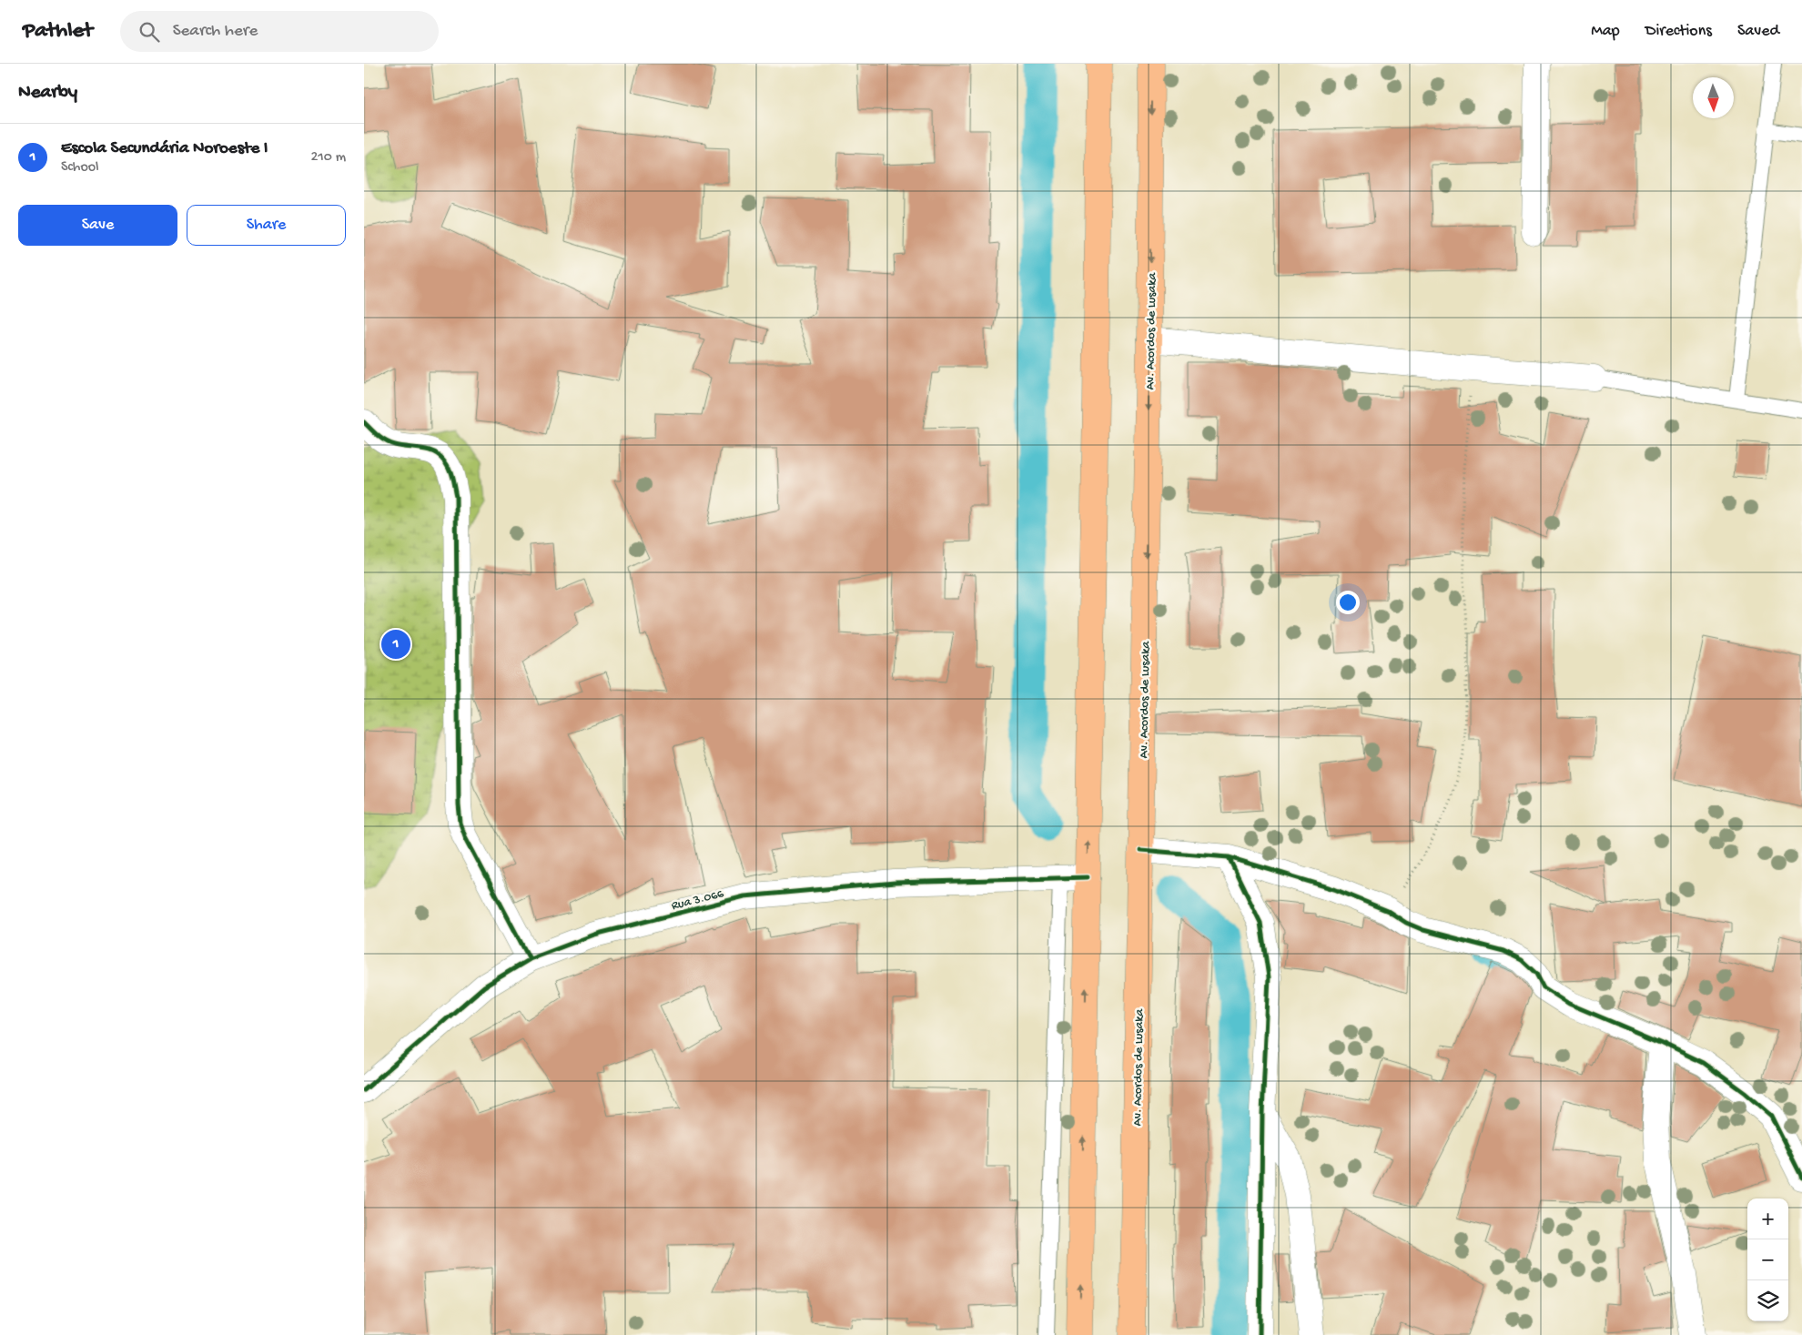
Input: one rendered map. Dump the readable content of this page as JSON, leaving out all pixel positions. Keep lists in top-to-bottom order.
{
  "streets": {
    "main road": ["Av. Acordos de Lusaka"],
    "street": ["Rua 3.066"]
  },
  "north": "bottom",
  "page": {
    "header": "Pathlet",
    "search": "Search here",
    "nav": ["Map", "Directions", "Saved"],
    "heading": "Nearby",
    "list": [
      {
        "mark": "1",
        "name": "Escola Secundária Noroeste I",
        "note": "School",
        "value": "210 m"
      }
    ],
    "buttons": ["Save", "Share"],
    "pins": "1",
    "map_buttons": ["+", "−"]
  }
}
